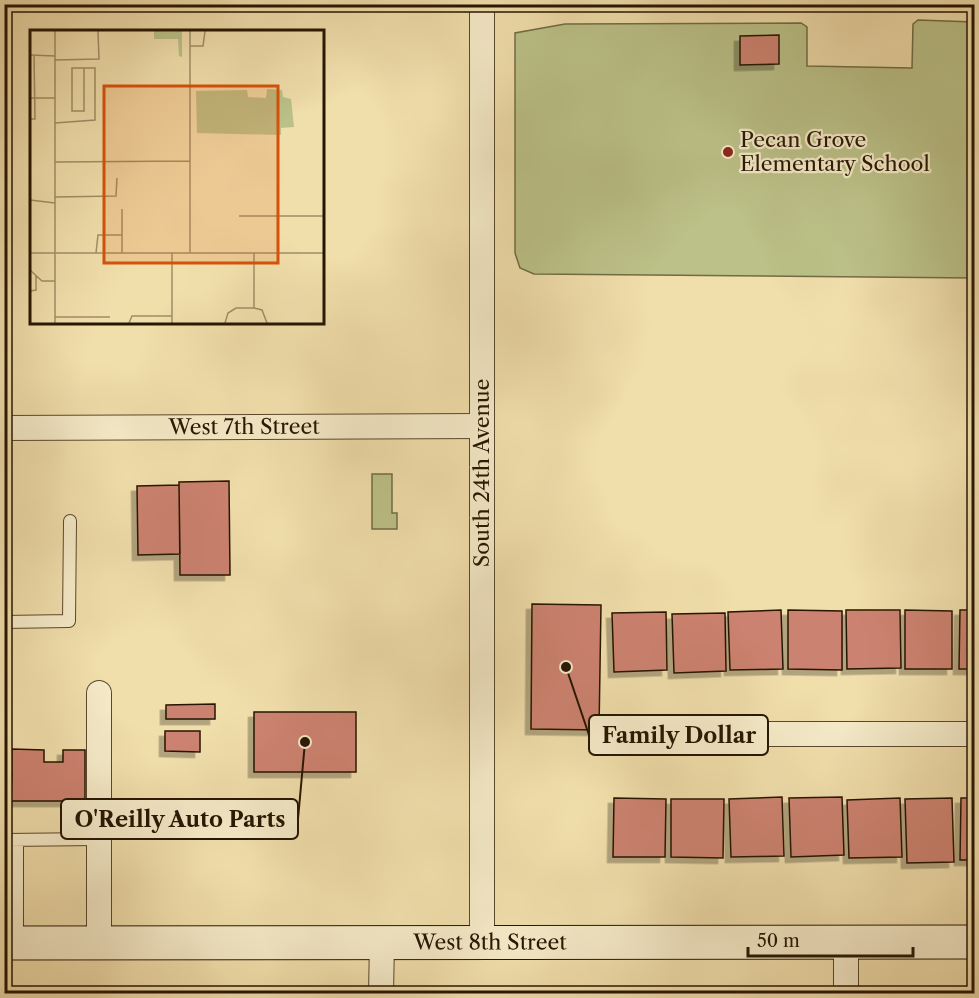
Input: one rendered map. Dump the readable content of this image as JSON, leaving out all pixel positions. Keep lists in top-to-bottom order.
{
  "streets": {
    "main road": ["West 8th Street"],
    "street": ["West 7th Street", "South 24th Avenue"]
  },
  "crossings": [
    ["West 7th Street", "South 24th Avenue"],
    ["South 24th Avenue", "West 8th Street"]
  ],
  "places": ["Pecan Grove Elementary School", "Family Dollar", "O'Reilly Auto Parts"],
  "scale_bar": "50 m"
}
